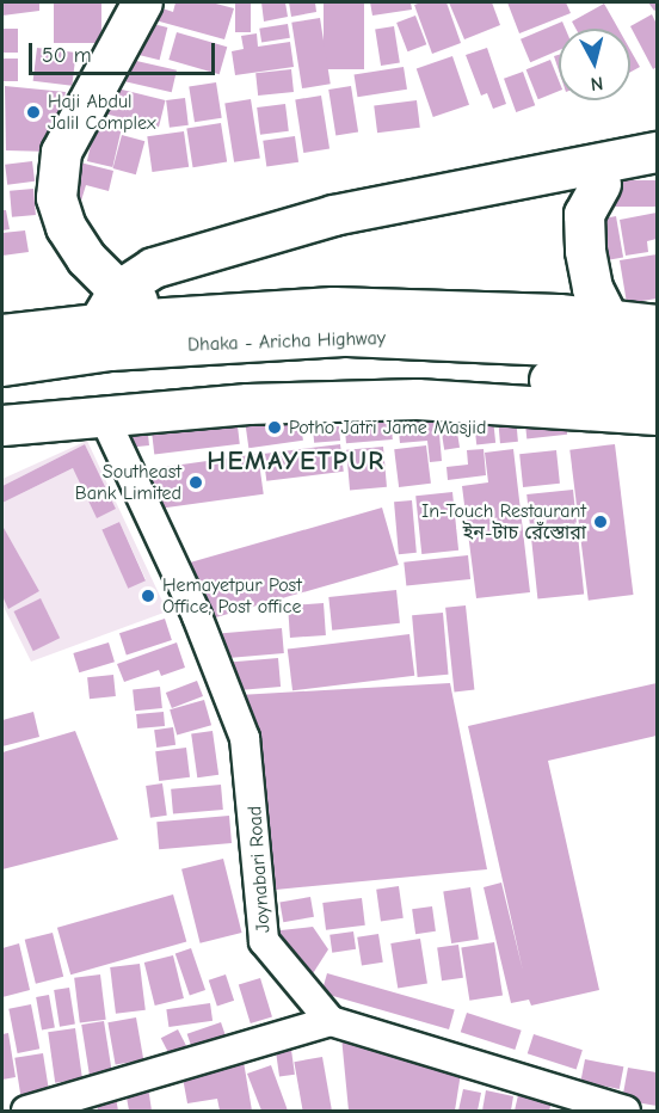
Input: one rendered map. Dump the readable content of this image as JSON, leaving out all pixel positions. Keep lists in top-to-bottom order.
{
  "streets": {
    "main road": ["Dhaka - Aricha Highway"],
    "street": ["Joynabari Road"]
  },
  "districts": ["HEMAYETPUR"],
  "places": [
    "Haji Abdul Jalil Complex",
    "Potho Jatri Jame Masjid",
    "Southeast Bank Limited",
    "In-Touch Restaurant ইন-টাচ রেঁস্তোরা",
    "Hemayetpur Post Office, Post office"
  ],
  "scale_bar": "50 m",
  "north": "bottom"
}
